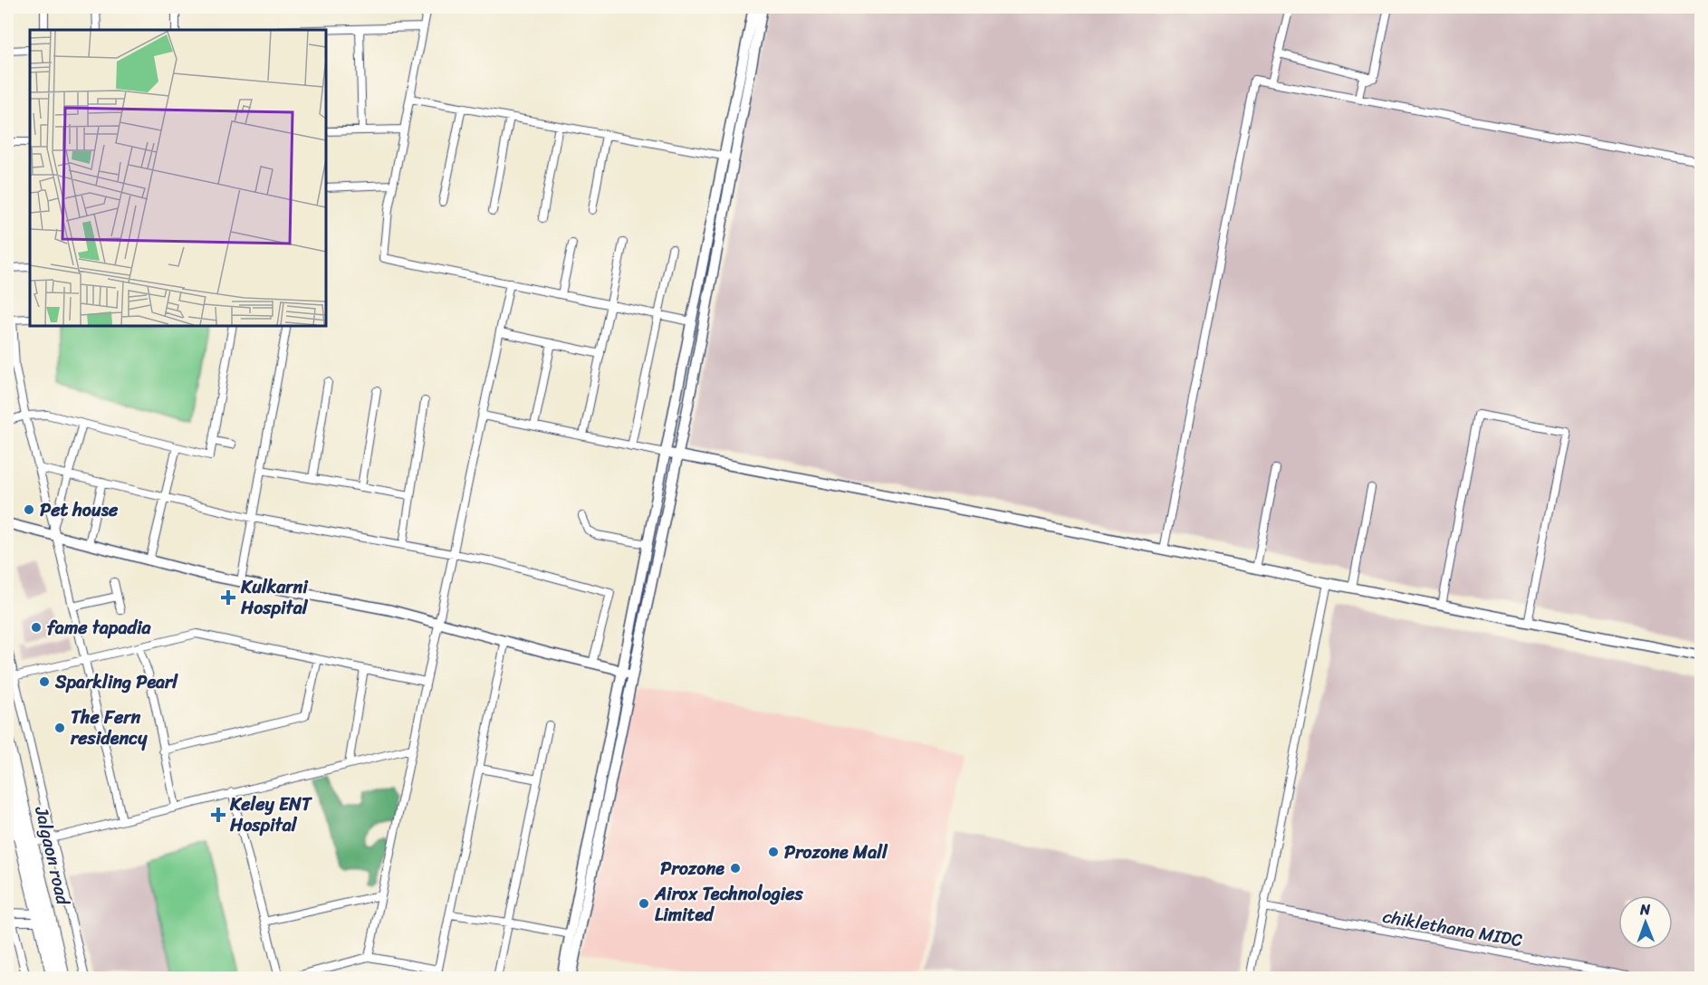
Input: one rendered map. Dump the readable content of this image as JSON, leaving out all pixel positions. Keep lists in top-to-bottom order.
{
  "streets": {
    "highway": ["Jalgaon road"],
    "street": ["chiklethana MIDC"]
  },
  "places": {
    "other": [
      "Pet house",
      "fame tapadia",
      "Sparkling Pearl",
      "The Fern residency",
      "Prozone Mall",
      "Prozone",
      "Airox Technologies Limited"
    ],
    "health": ["Kulkarni Hospital", "Keley ENT Hospital"]
  },
  "north": "top"
}
